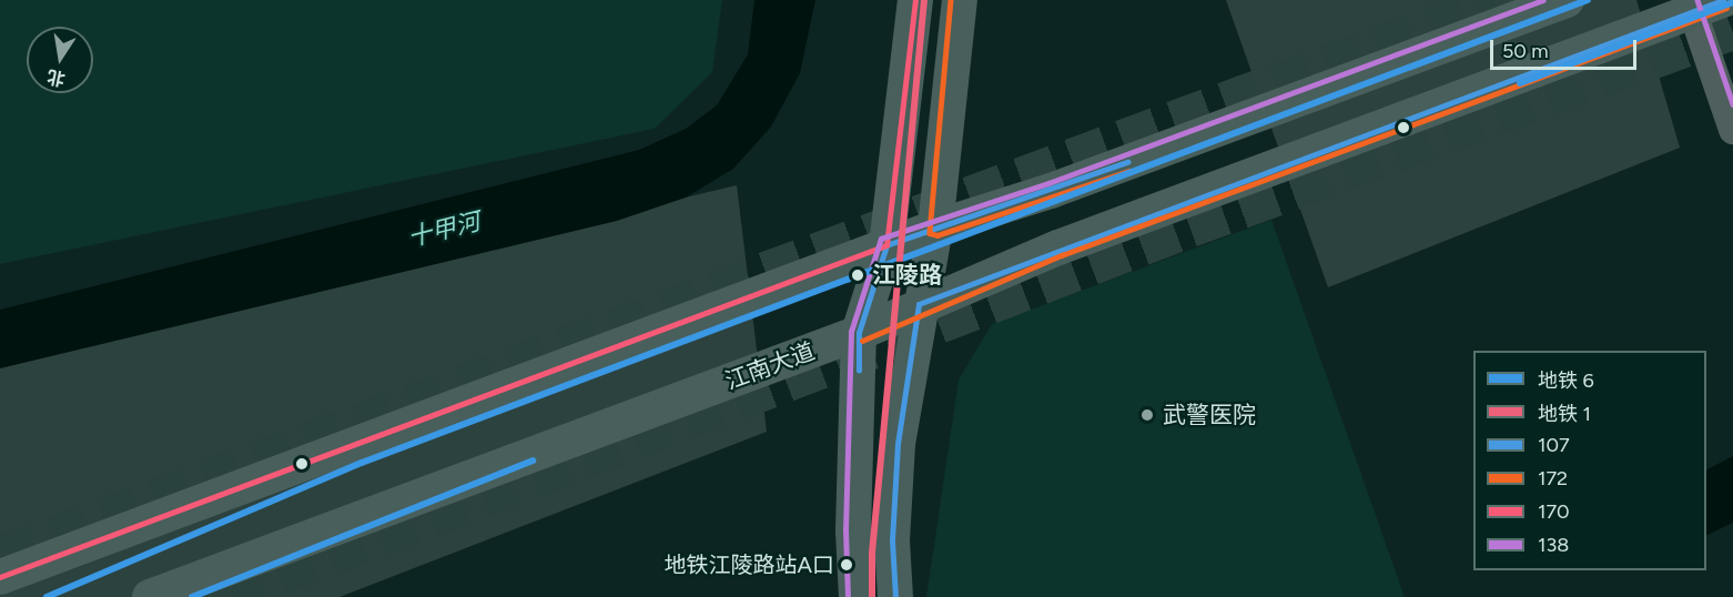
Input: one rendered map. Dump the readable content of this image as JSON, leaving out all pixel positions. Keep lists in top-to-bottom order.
{
  "streets": {
    "main road": ["江南大道"]
  },
  "water": ["十甲河"],
  "places": ["江陵路", "武警医院", "地铁江陵路站A口"],
  "lines": [
    "metro line 6",
    "metro line 1",
    "transit line 107",
    "transit line 172",
    "transit line 170",
    "transit line 138"
  ],
  "legend": [
    "地铁 6",
    "地铁 1",
    "107",
    "172",
    "170",
    "138"
  ],
  "scale_bar": "50 m",
  "north": "bottom"
}
